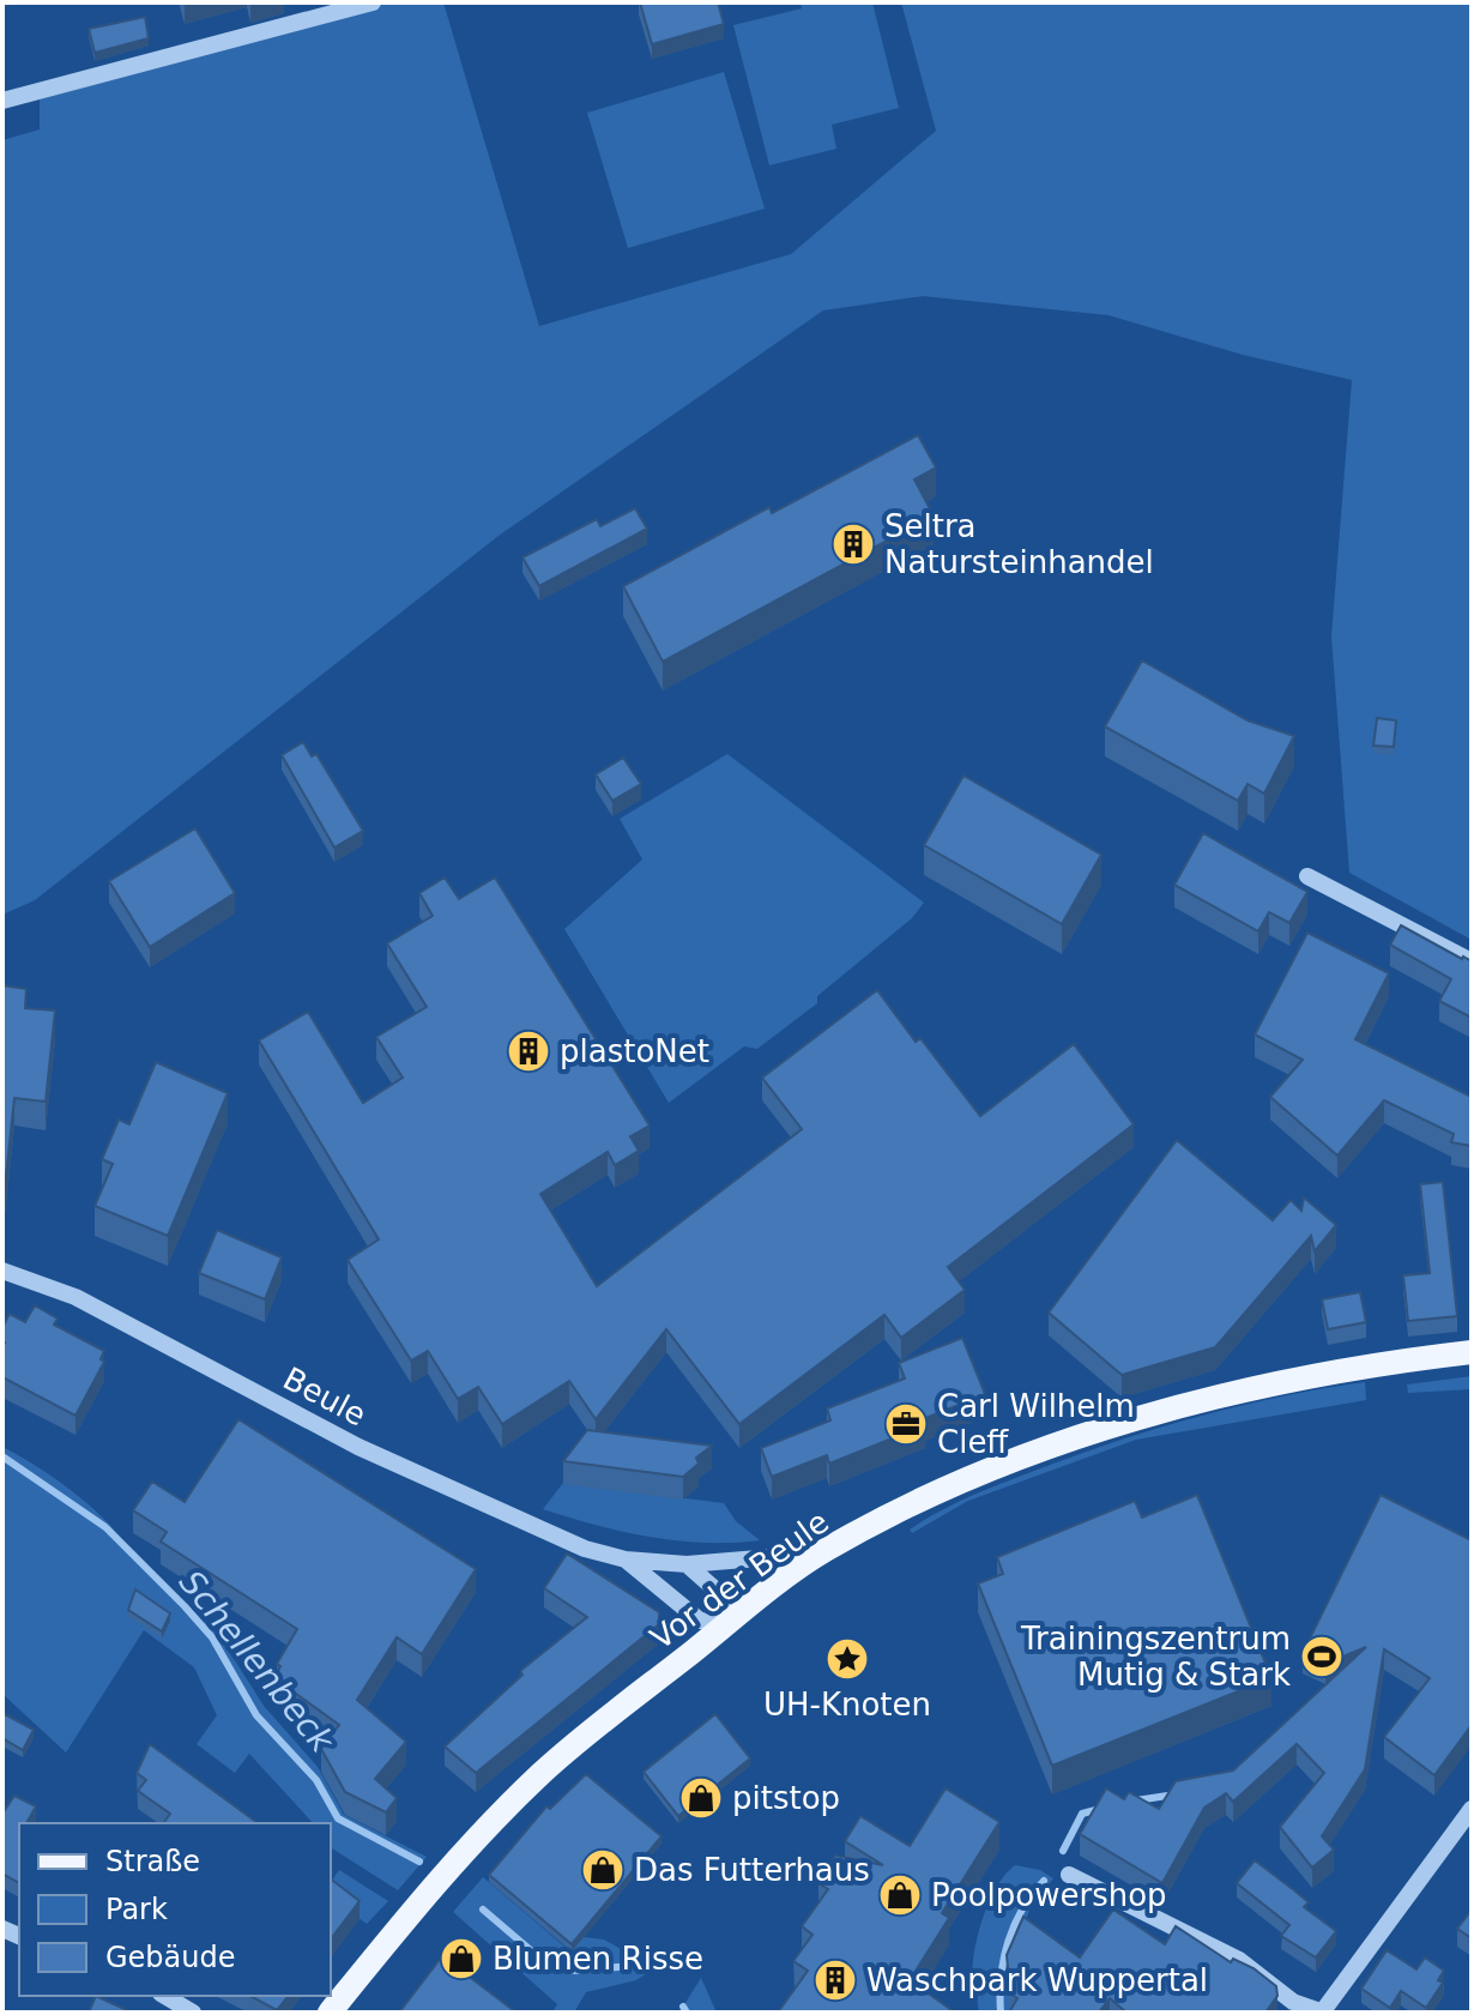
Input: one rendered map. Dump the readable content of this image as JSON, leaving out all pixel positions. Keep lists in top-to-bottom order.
{
  "streets": {
    "main road": ["Vor der Beule"],
    "street": ["Beule"]
  },
  "crossings": [
    ["Beule", "Vor der Beule"]
  ],
  "water": ["Schellenbeck"],
  "places": {
    "building": ["Seltra Natursteinhandel", "plastoNet", "Waschpark Wuppertal"],
    "office": ["Carl Wilhelm Cleff"],
    "sports": ["Trainingszentrum Mutig & Stark"],
    "place": ["UH-Knoten"],
    "shop": [
      "pitstop",
      "Das Futterhaus",
      "Poolpowershop",
      "Blumen Risse"
    ]
  },
  "legend": ["Straße", "Park", "Gebäude"]
}
